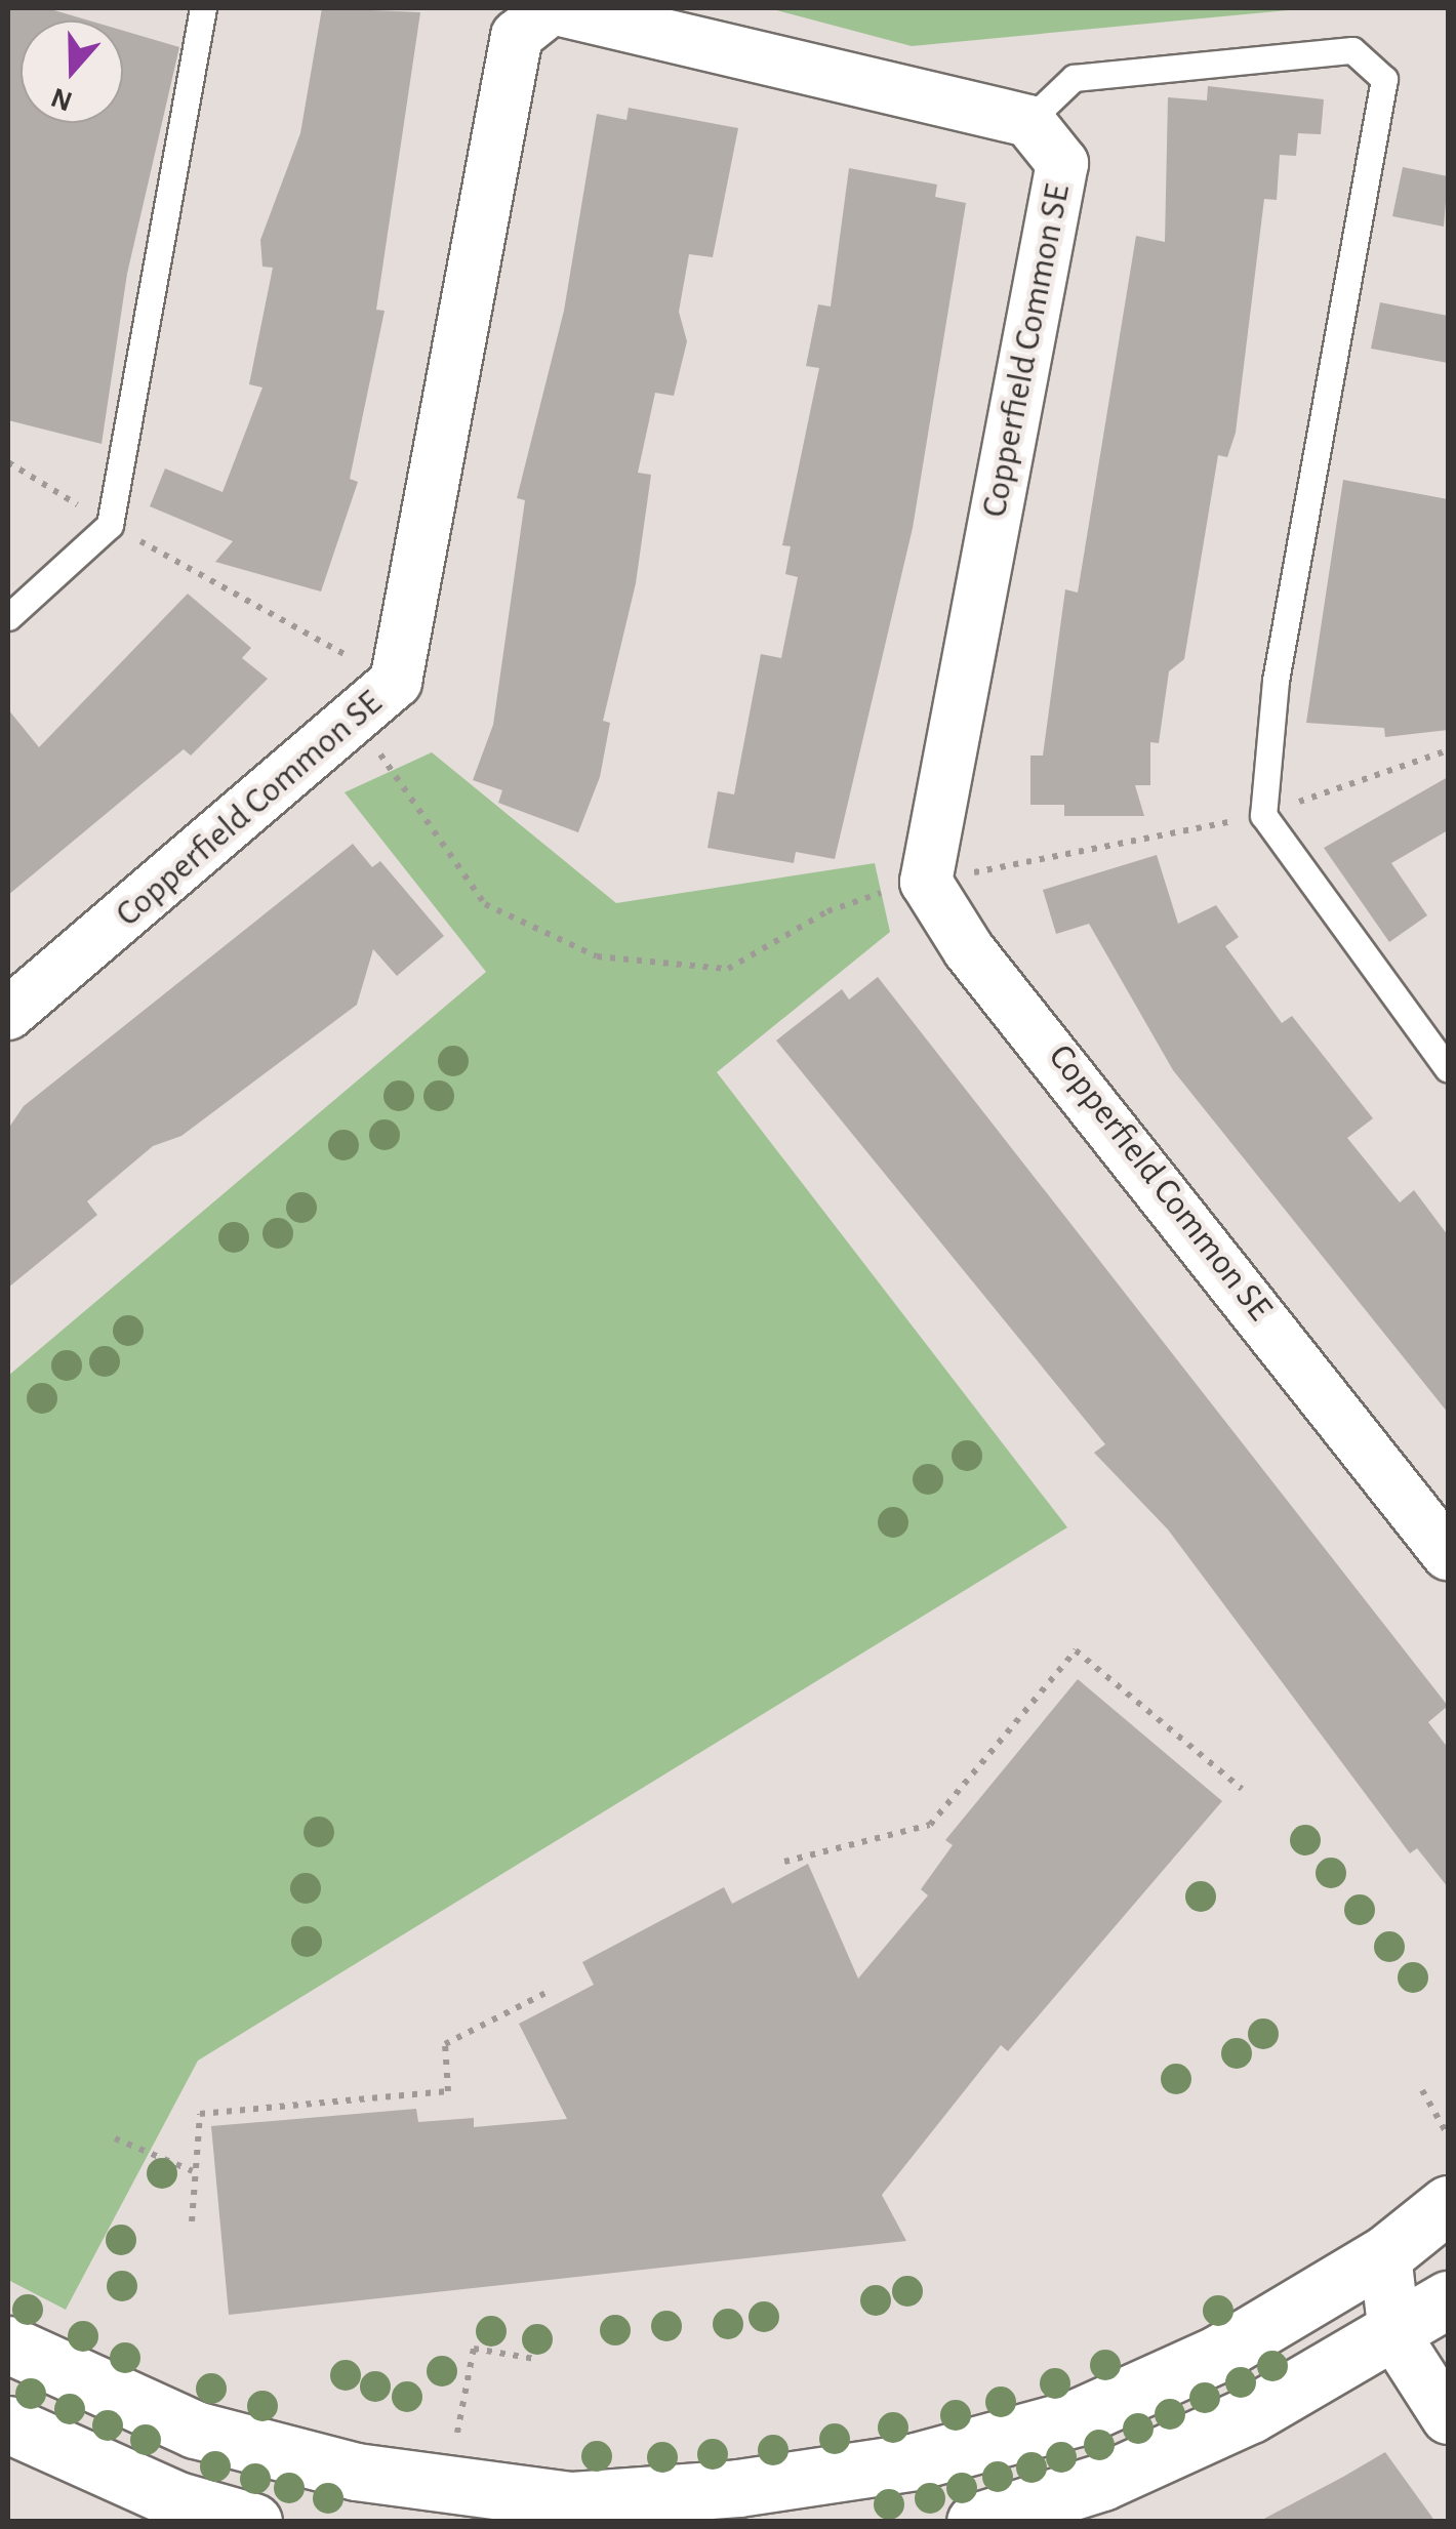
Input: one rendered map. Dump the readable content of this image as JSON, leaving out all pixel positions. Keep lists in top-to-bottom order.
{
  "streets": {
    "street": ["Copperfield Common SE"]
  },
  "north": "bottom"
}
